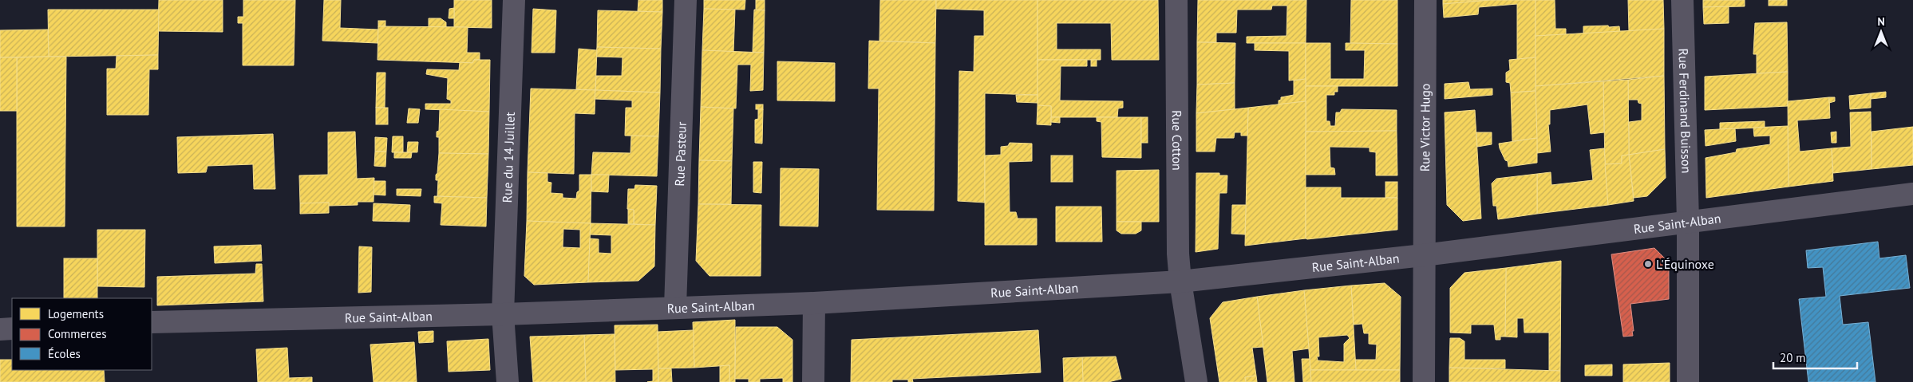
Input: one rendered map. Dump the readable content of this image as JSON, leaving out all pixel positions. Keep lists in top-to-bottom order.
{
  "streets": {
    "street": [
      "Rue Ferdinand Buisson",
      "Rue Victor Hugo",
      "Rue Cotton",
      "Rue Pasteur",
      "Rue du 14 Juillet",
      "Rue Saint-Alban"
    ]
  },
  "crossings": [
    ["Rue Ferdinand Buisson", "Rue Saint-Alban"],
    ["Rue Victor Hugo", "Rue Saint-Alban"],
    ["Rue Cotton", "Rue Saint-Alban"],
    ["Rue Pasteur", "Rue Saint-Alban"],
    ["Rue du 14 Juillet", "Rue Saint-Alban"]
  ],
  "places": ["L'Équinoxe"],
  "legend": ["Logements", "Commerces", "Écoles"],
  "scale_bar": "20 m",
  "north": "top"
}
